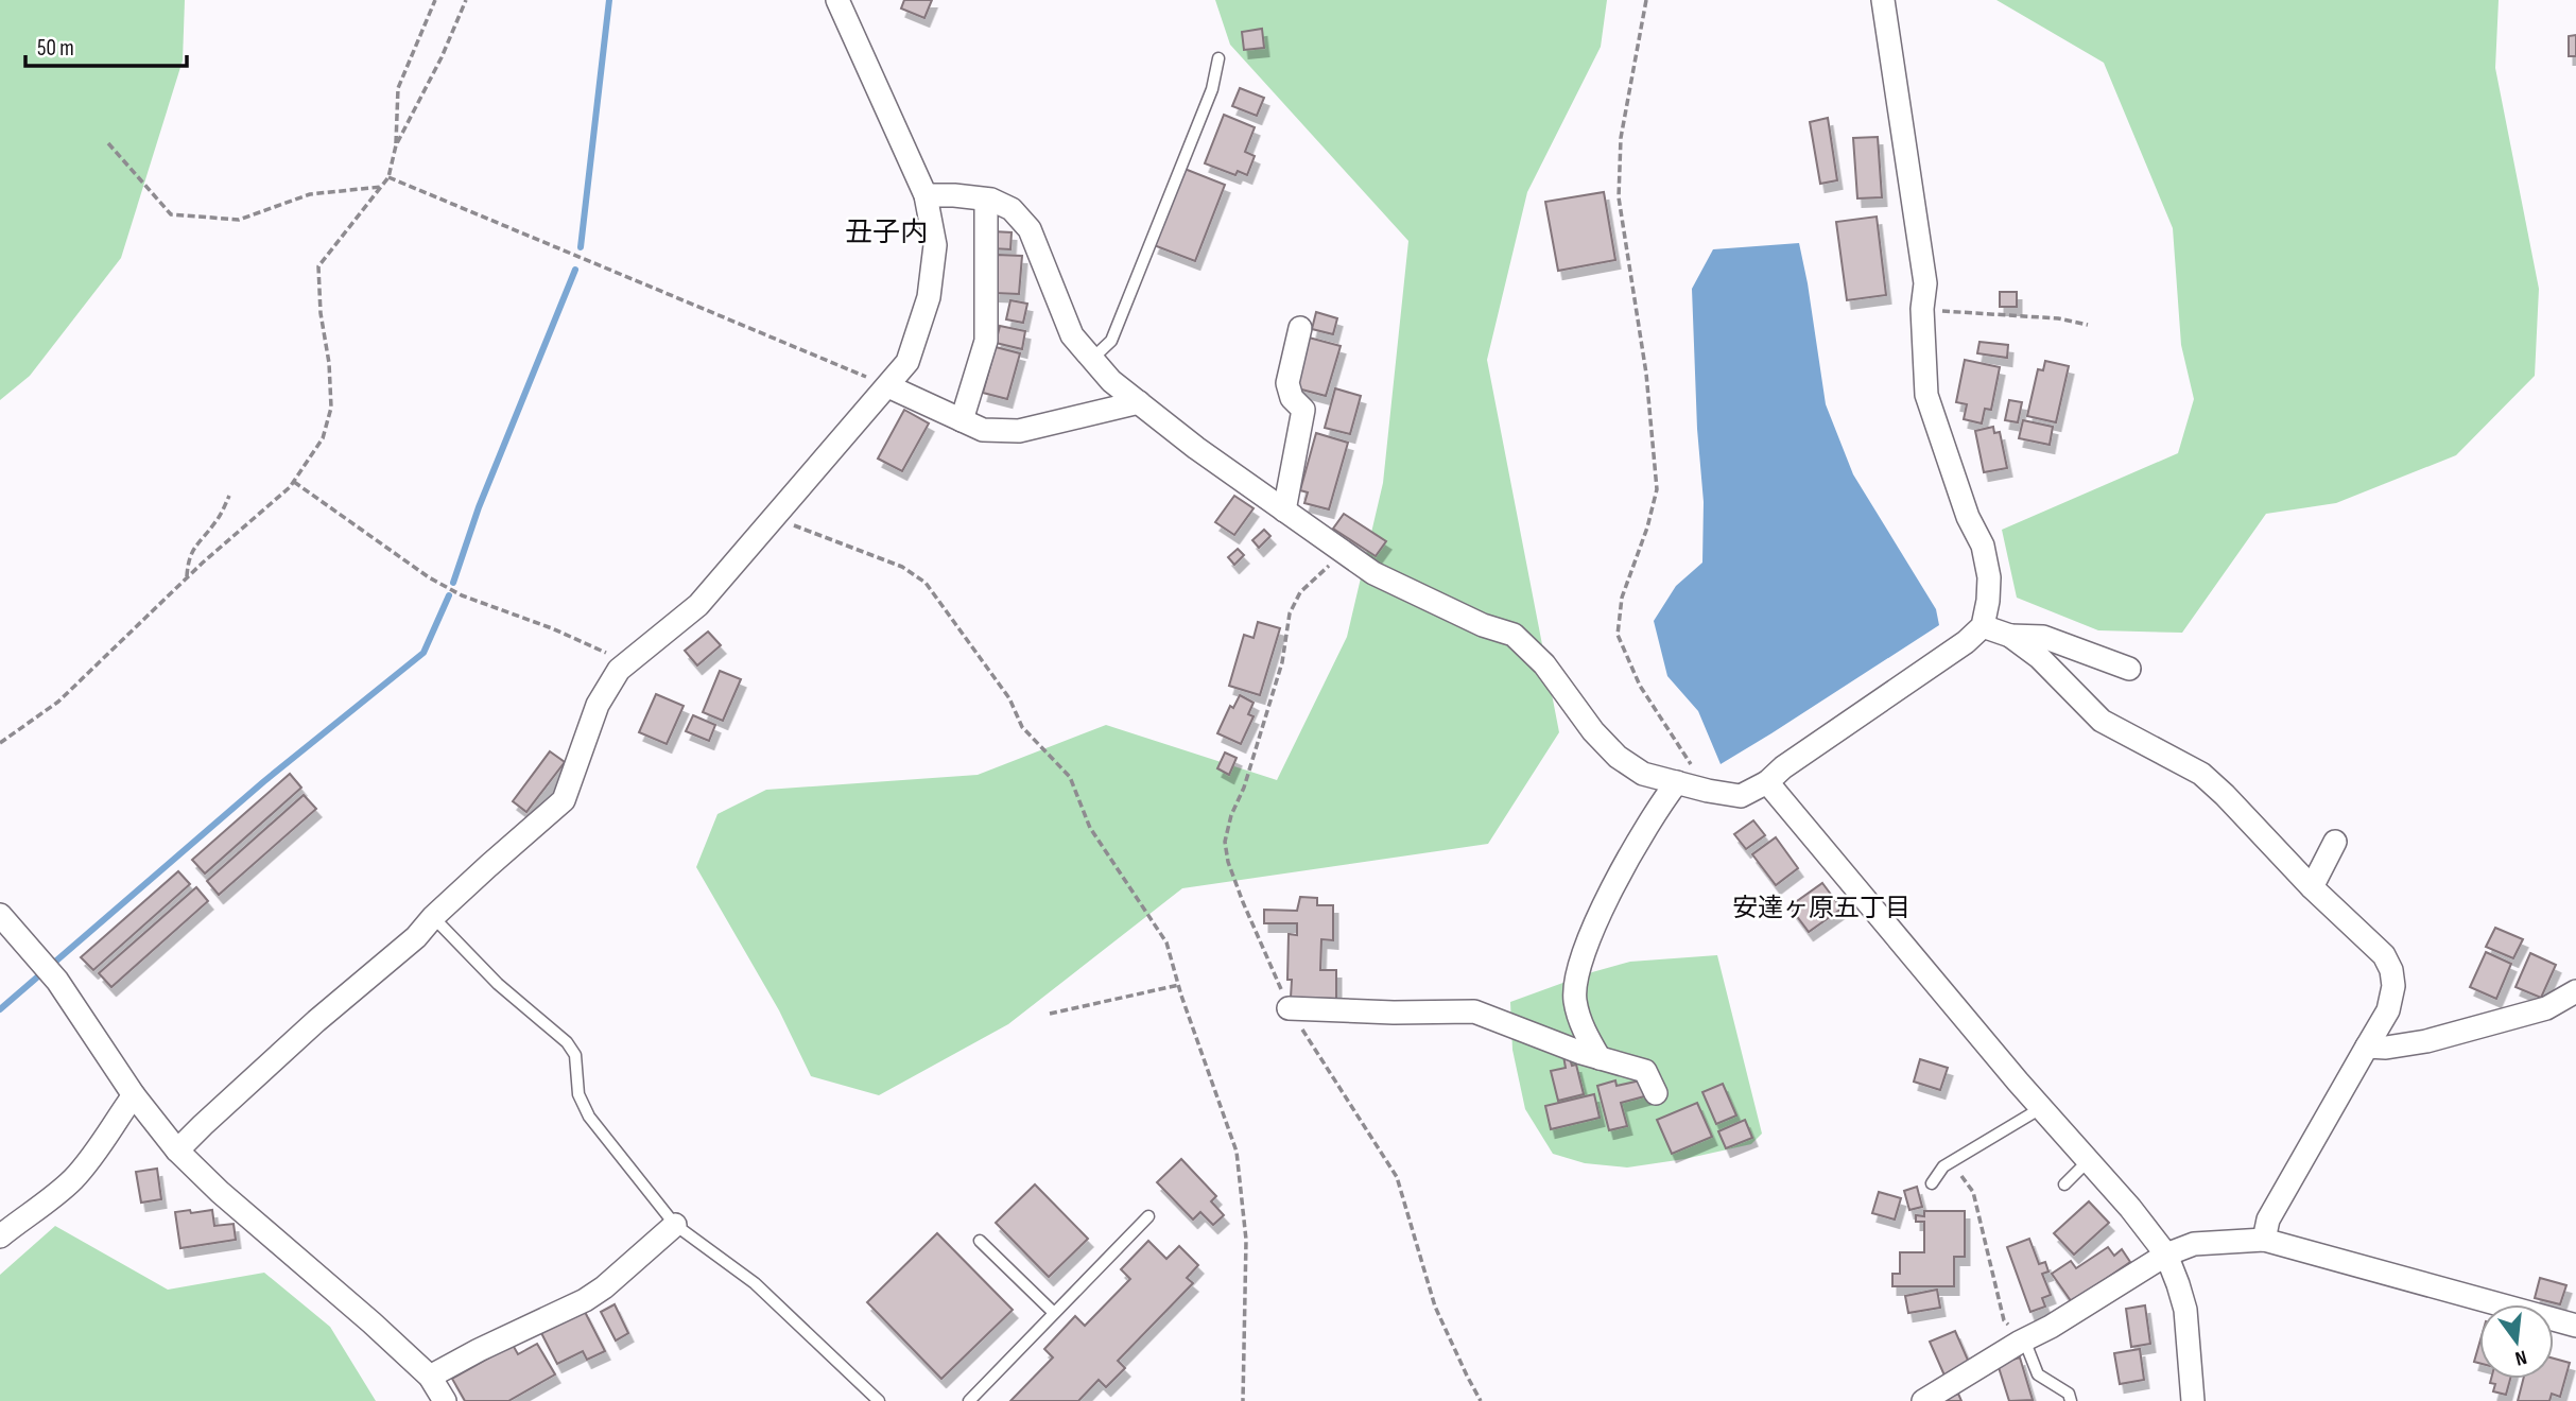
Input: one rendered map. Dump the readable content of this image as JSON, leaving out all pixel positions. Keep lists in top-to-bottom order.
{
  "districts": ["丑子内", "安達ヶ原五丁目"],
  "scale_bar": "50 m",
  "north": "bottom"
}
